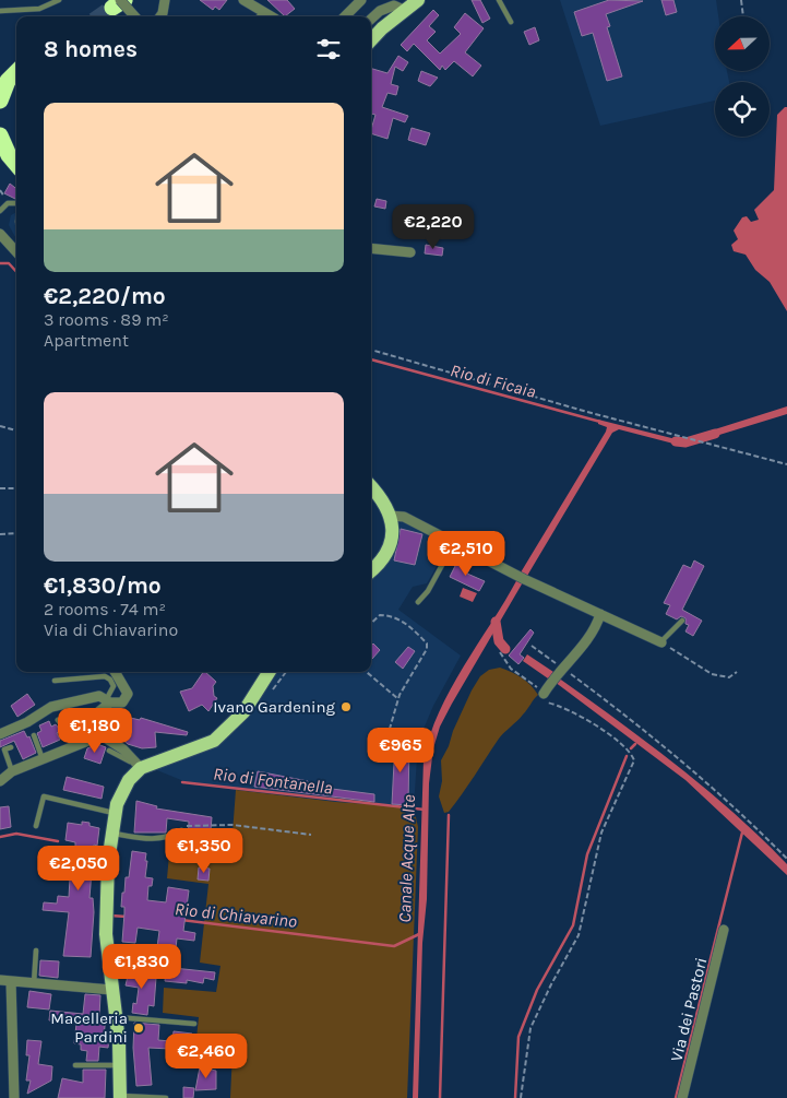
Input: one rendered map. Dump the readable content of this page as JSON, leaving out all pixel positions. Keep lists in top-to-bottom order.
{
  "streets": {
    "street": ["Via dei Pastori"]
  },
  "water": [
    "Rio di Ficaia",
    "Rio di Fontanella",
    "Canale Acque Alte",
    "Rio di Chiavarino"
  ],
  "places": ["Ivano Gardening", "Macelleria Pardini"],
  "north": "left",
  "page": {
    "heading": "8 homes",
    "list": [
      {
        "name": "€2,220/mo",
        "note": "3 rooms · 89 m² · Apartment"
      },
      {
        "name": "€1,830/mo",
        "note": "2 rooms · 74 m² · Via di Chiavarino"
      }
    ],
    "price": [
      "€2,220",
      "€2,510",
      "€1,180",
      "€965",
      "€1,350",
      "€2,050",
      "€1,830",
      "€2,460"
    ]
  }
}
